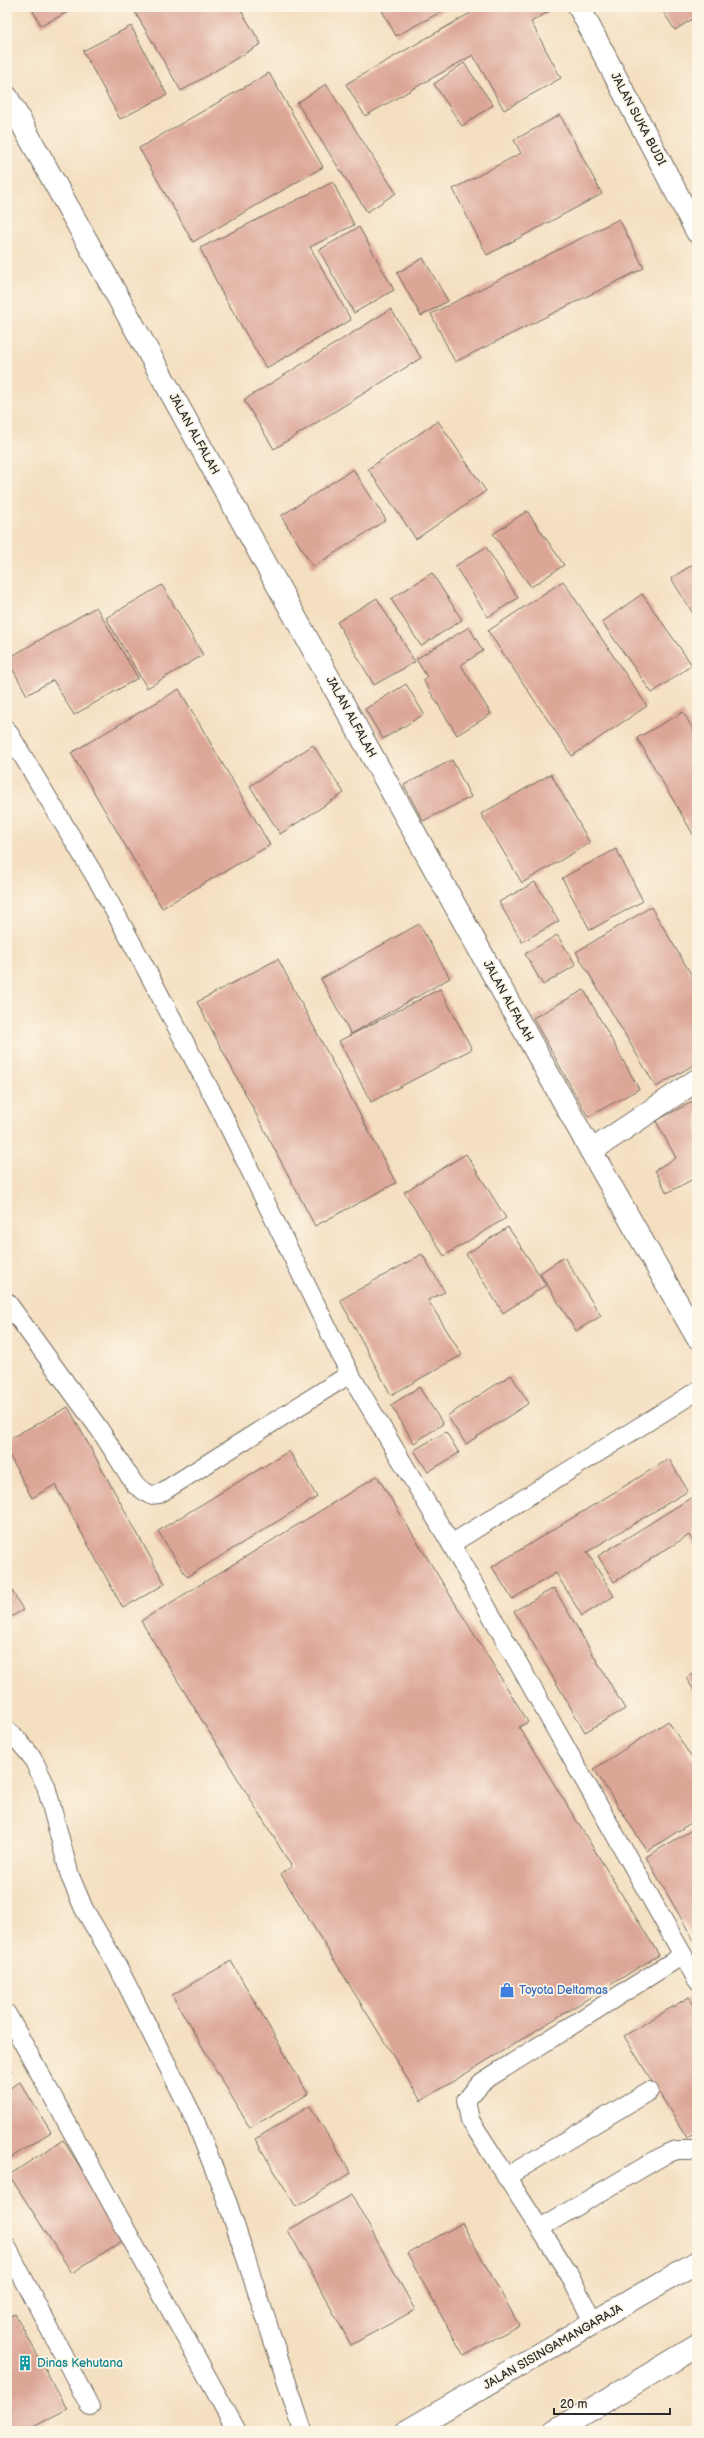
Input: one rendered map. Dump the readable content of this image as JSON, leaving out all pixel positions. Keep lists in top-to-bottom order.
{
  "streets": {
    "street": ["JALAN SUKA BUDI", "JALAN ALFALAH", "JALAN SISINGAMANGARAJA"]
  },
  "places": {
    "shop": ["Toyota Deltamas"],
    "building": ["Dinas Kehutana"]
  },
  "scale_bar": "20 m"
}
